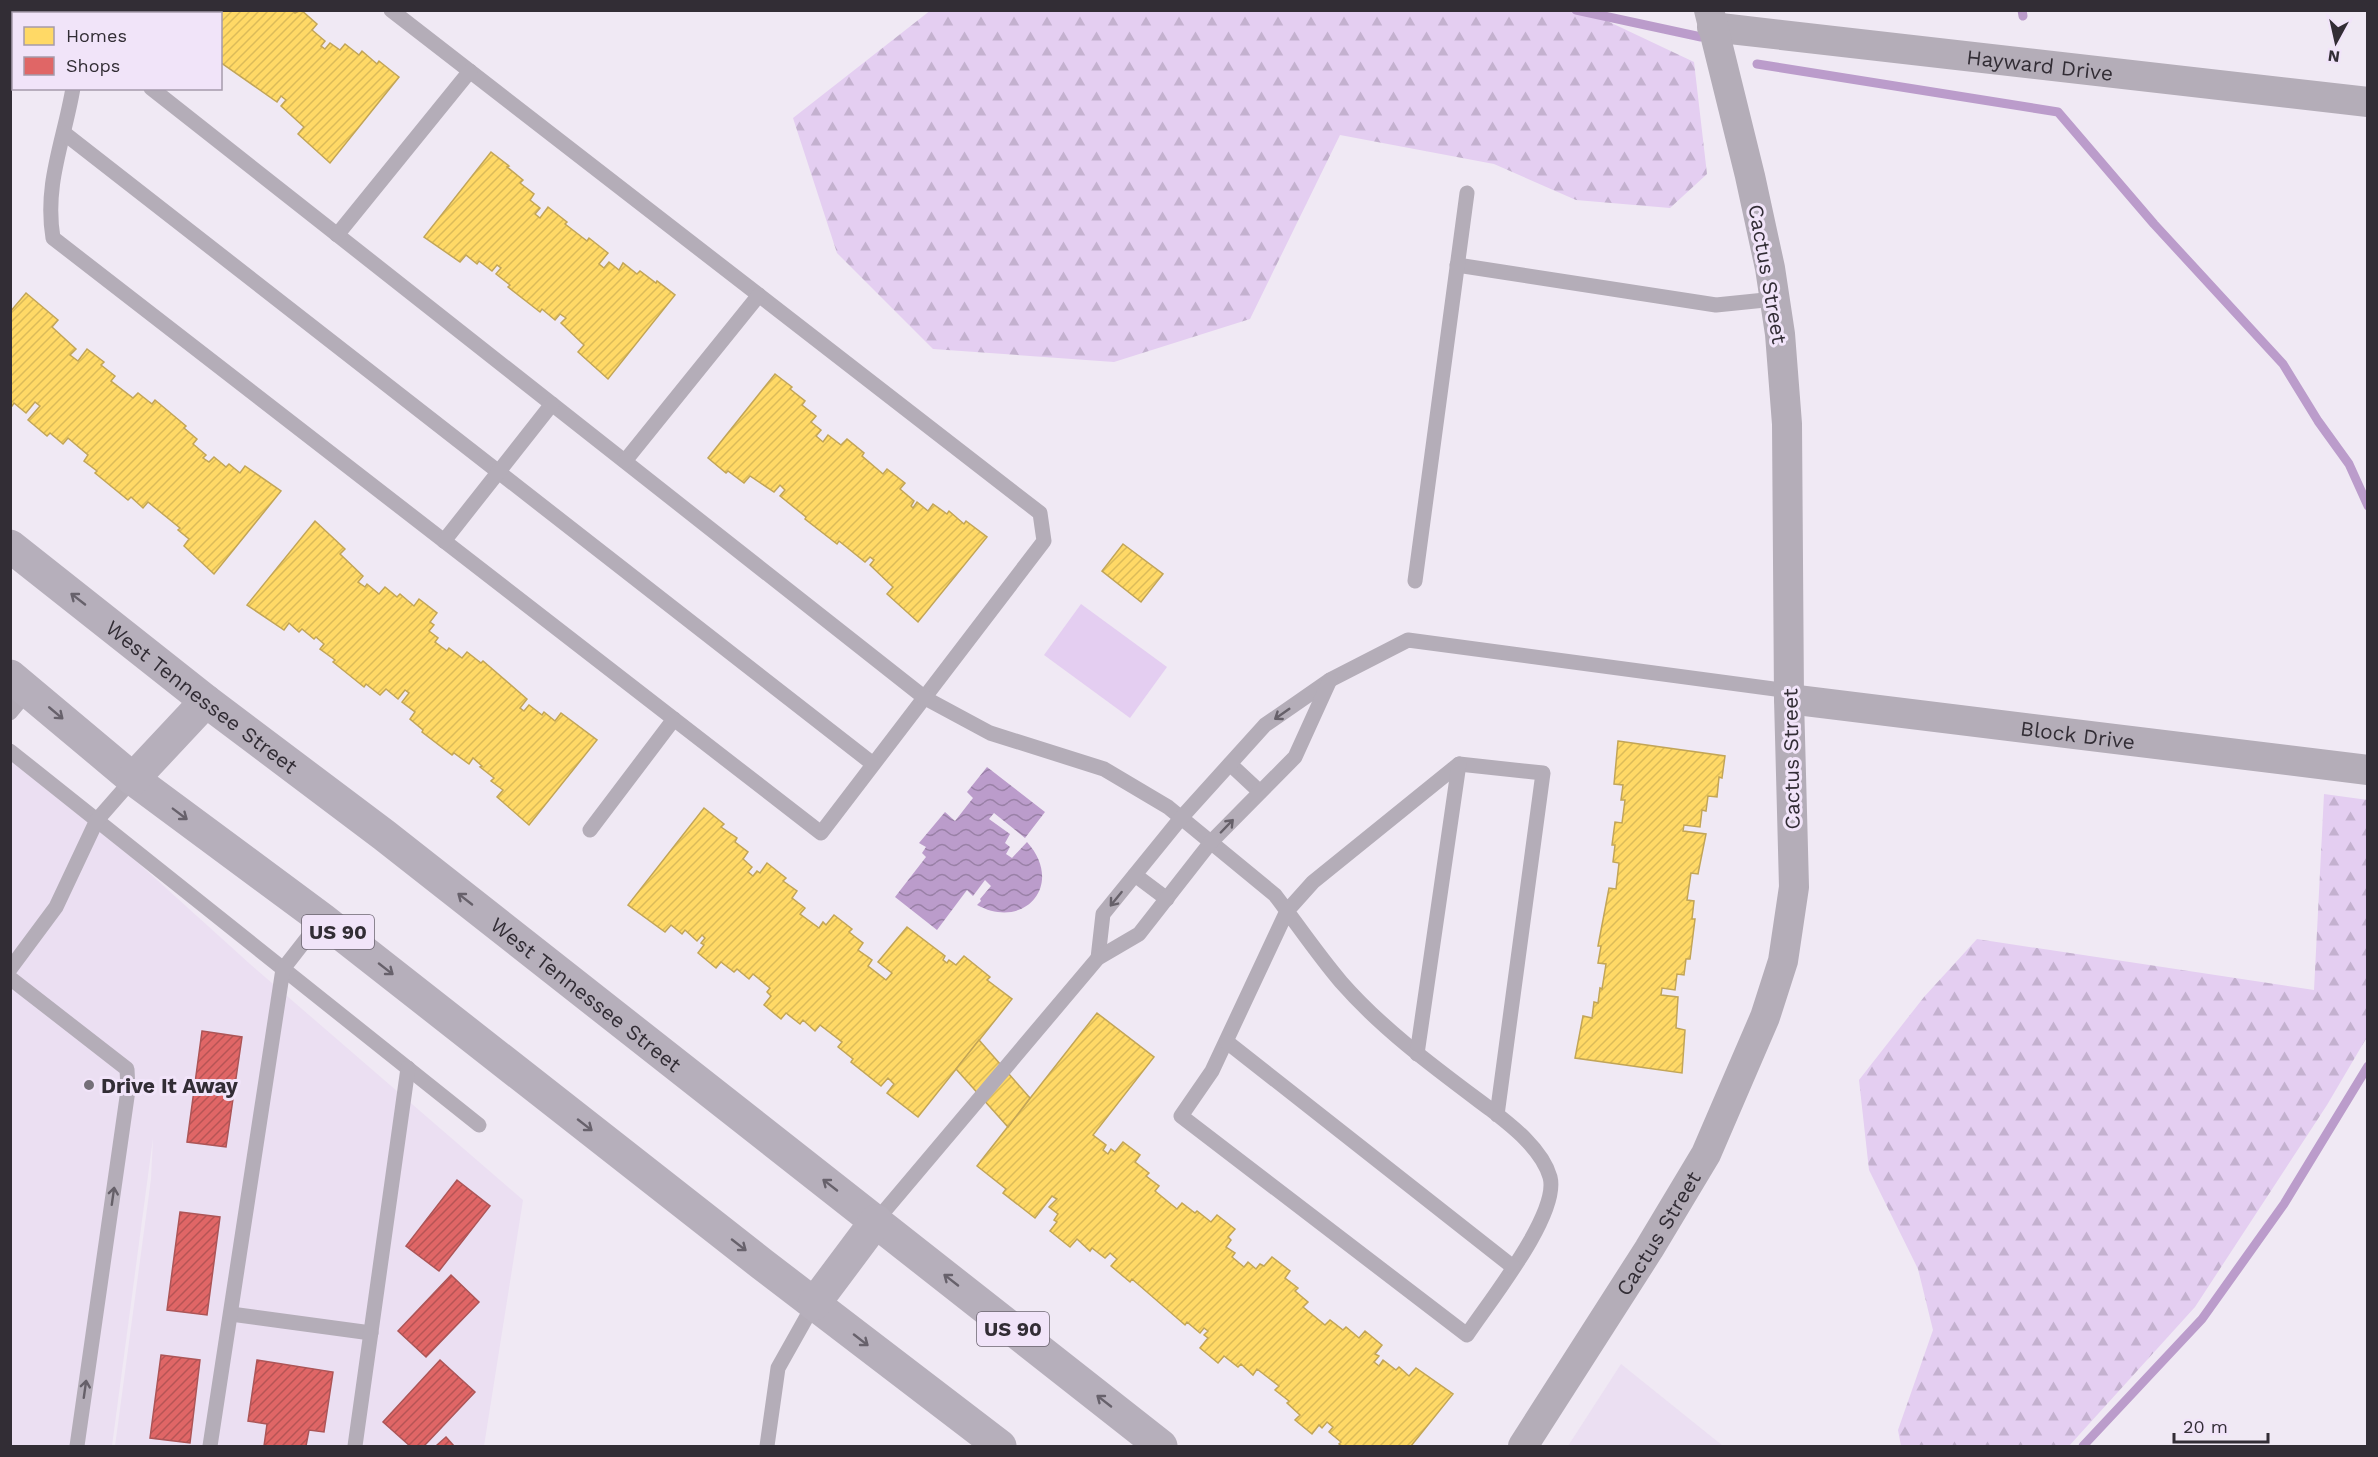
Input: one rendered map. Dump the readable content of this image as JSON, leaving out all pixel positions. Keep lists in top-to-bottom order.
{
  "streets": {
    "main road": ["West Tennessee Street", "US 90"],
    "street": ["Hayward Drive", "Cactus Street", "Block Drive"]
  },
  "crossings": [
    ["Hayward Drive", "Cactus Street"],
    ["Cactus Street", "Block Drive"]
  ],
  "places": ["Drive It Away"],
  "legend": ["Homes", "Shops"],
  "scale_bar": "20 m",
  "north": "bottom"
}
